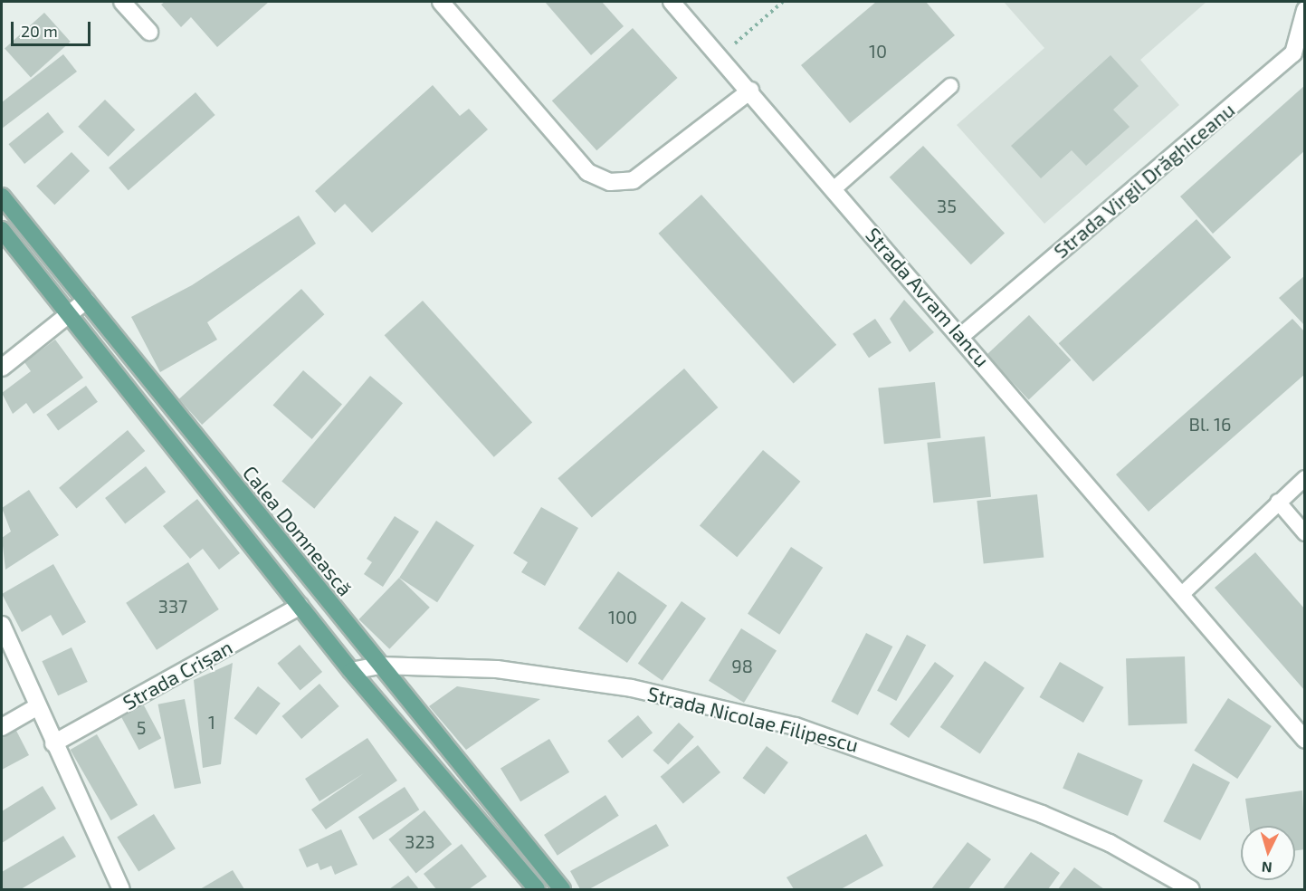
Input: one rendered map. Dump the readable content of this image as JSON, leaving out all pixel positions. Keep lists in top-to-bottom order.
{
  "streets": {
    "main road": ["Calea Domnească"],
    "street": [
      "Strada Virgil Drăghiceanu",
      "Strada Avram Iancu",
      "Strada Crișan",
      "Strada Nicolae Filipescu"
    ]
  },
  "crossings": [
    ["Strada Virgil Drăghiceanu", "Strada Avram Iancu"],
    ["Calea Domnească", "Strada Nicolae Filipescu"]
  ],
  "house_numbers": [
    "10",
    "35",
    "Bl. 16",
    "337",
    "100",
    "98",
    "1",
    "5",
    "323"
  ],
  "scale_bar": "20 m",
  "north": "bottom"
}
